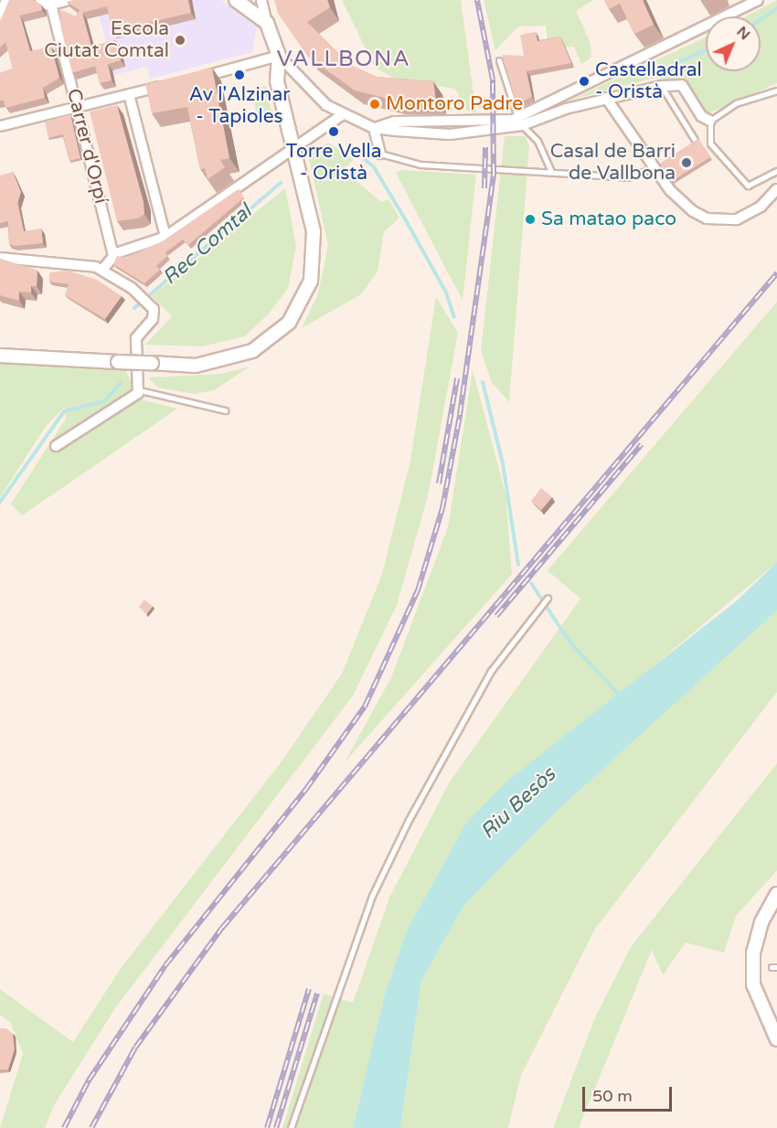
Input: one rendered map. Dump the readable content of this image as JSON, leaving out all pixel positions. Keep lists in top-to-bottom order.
{
  "streets": {
    "street": ["Carrer d'Orpí"]
  },
  "districts": ["VALLBONA"],
  "water": ["Rec Comtal", "Riu Besòs"],
  "places": [
    "Escola Ciutat Comtal",
    "Av l'Alzinar - Tapioles",
    "Castelladral - Oristà",
    "Montoro Padre",
    "Torre Vella - Oristà",
    "Casal de Barri de Vallbona",
    "Sa matao paco"
  ],
  "scale_bar": "50 m",
  "north": "top right"
}
